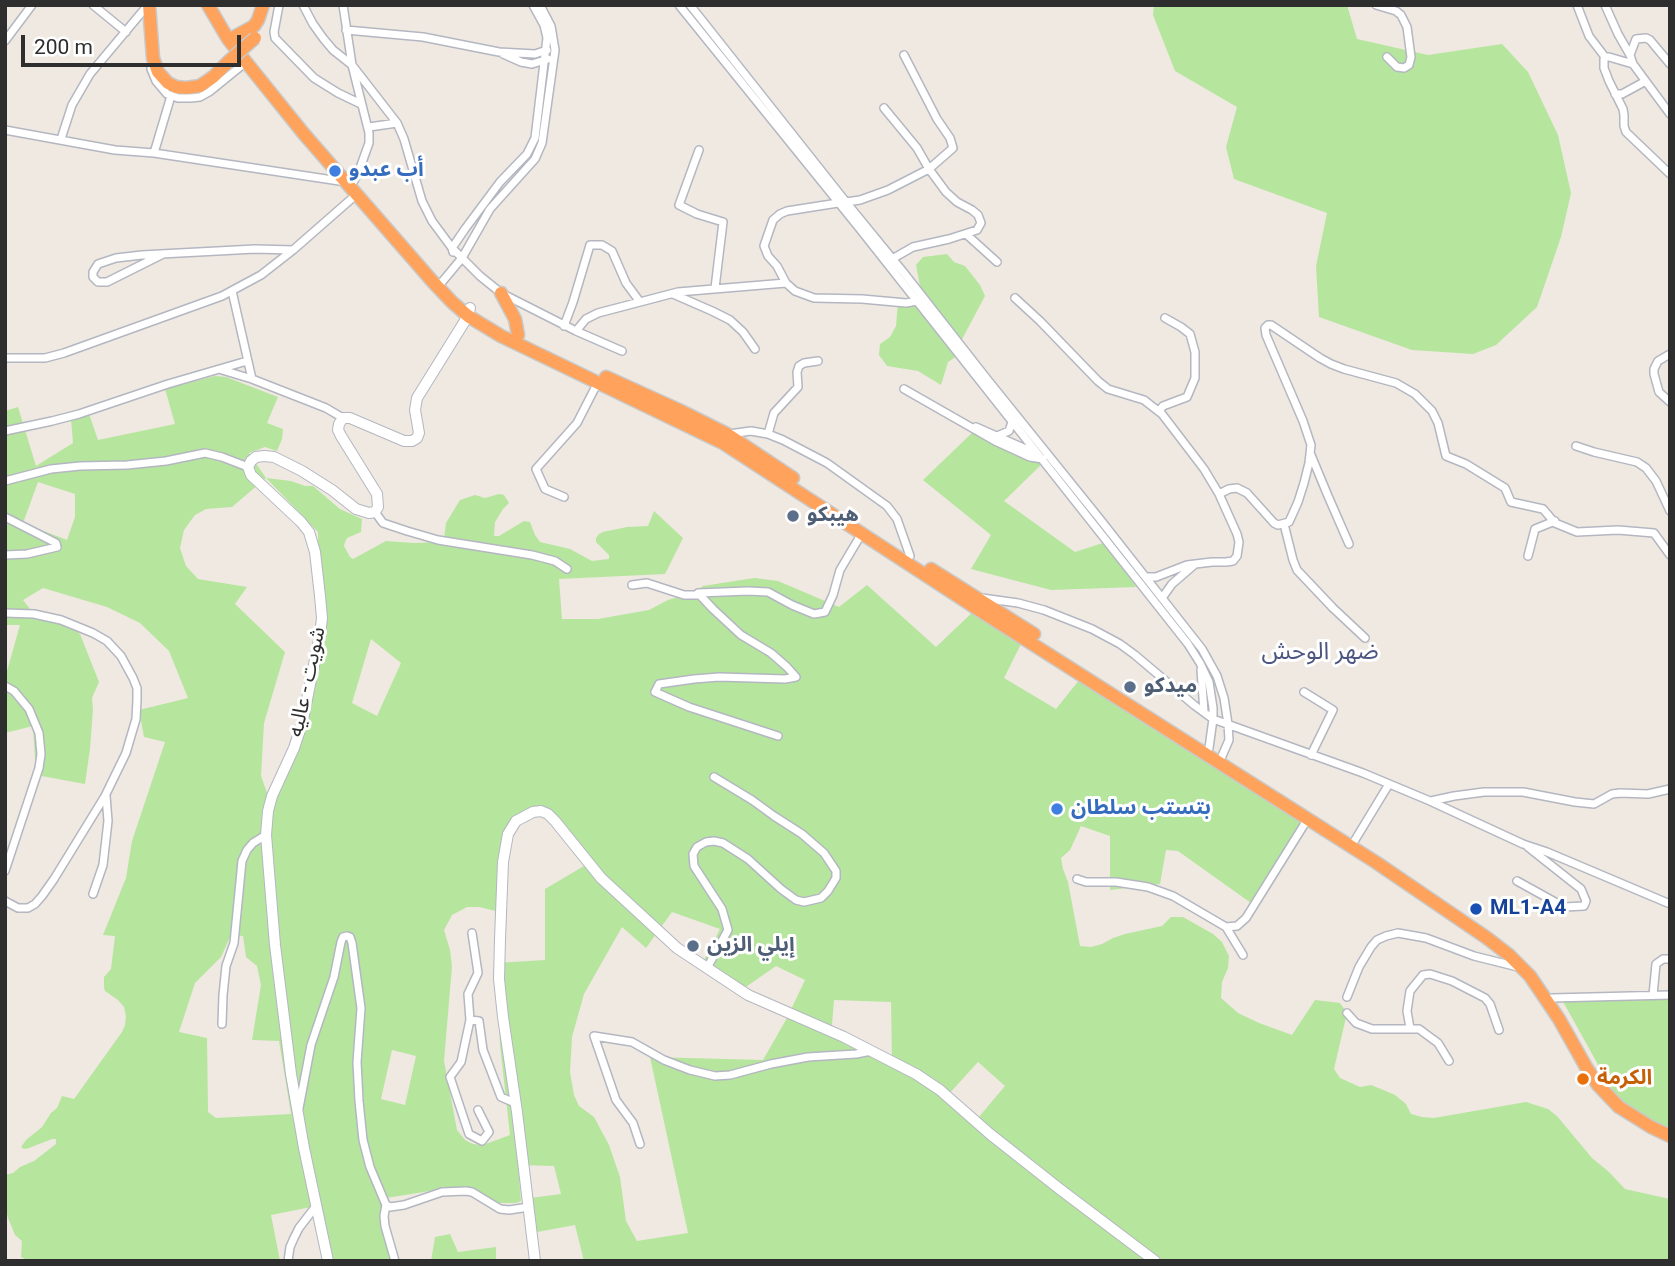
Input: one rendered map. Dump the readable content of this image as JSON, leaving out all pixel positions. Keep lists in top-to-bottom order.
{
  "streets": {
    "street": ["شويت - عاليه"]
  },
  "districts": ["ضهر الوحش"],
  "places": [
    "أب عبدو",
    "هيبكو",
    "ميدكو",
    "بتستب سلطان",
    "ML1-A4",
    "إيلي الزين",
    "الكرمة"
  ],
  "scale_bar": "200 m"
}
